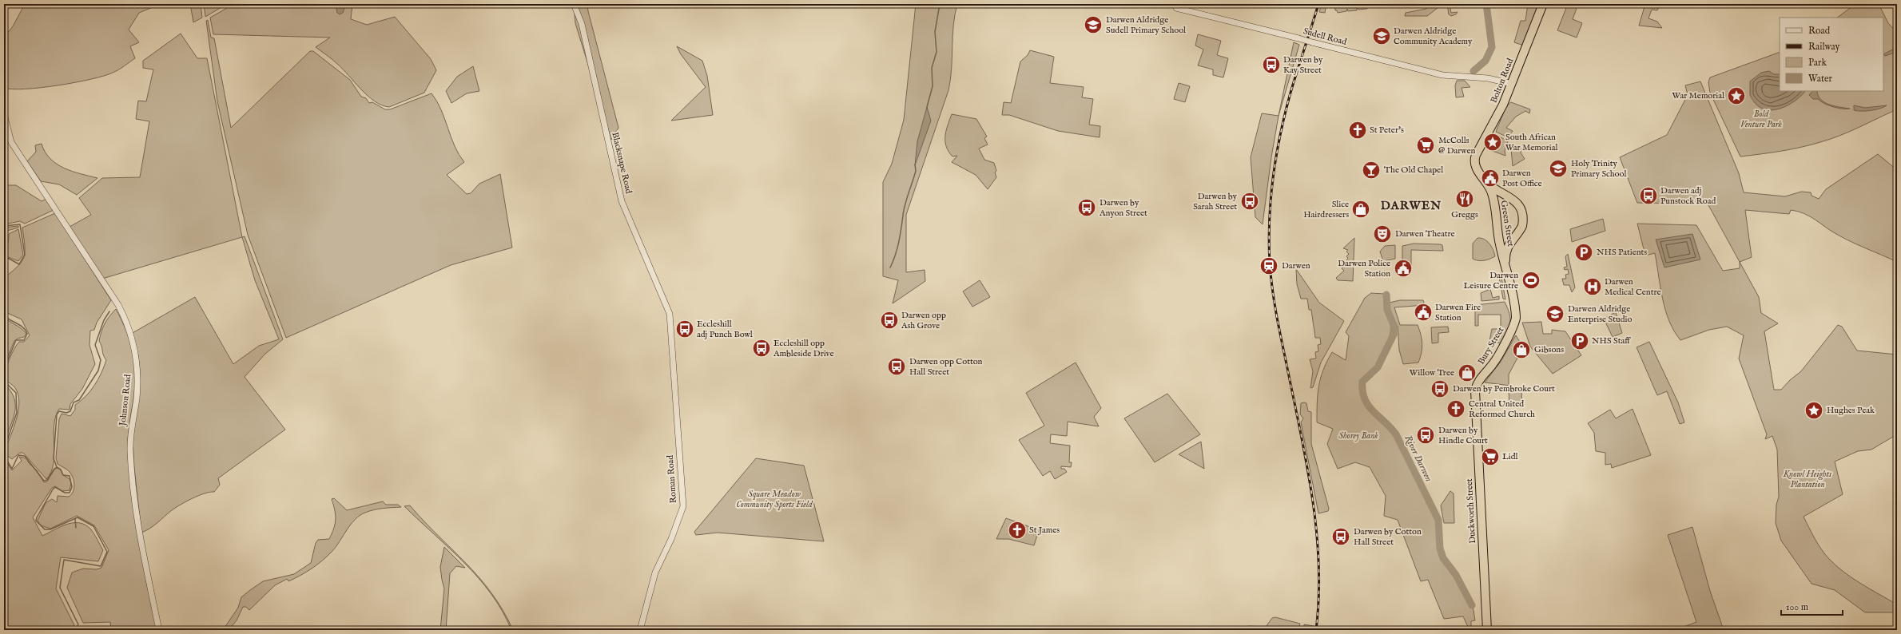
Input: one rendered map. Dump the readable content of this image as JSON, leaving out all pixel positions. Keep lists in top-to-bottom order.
{
  "streets": {
    "highway": [
      "Bolton Road",
      "Green Street",
      "Bury Street",
      "Duckworth Street"
    ],
    "street": [
      "Sudell Road",
      "Blacksnape Road",
      "Johnson Road",
      "Roman Road"
    ]
  },
  "crossings": [
    ["Sudell Road", "Bolton Road"],
    ["Bolton Road", "Green Street"],
    ["Blacksnape Road", "Roman Road"],
    ["Green Street", "Bury Street"],
    ["Bury Street", "Duckworth Street"]
  ],
  "districts": ["DARWEN"],
  "water": ["River Darwen"],
  "parks": [
    "Bold Venture Park",
    "Shorey Bank",
    "Knowl Heights Plantation",
    "Square Meadow Community Sports Field"
  ],
  "places": {
    "school or university": [
      "Darwen Aldridge Sudell Primary School",
      "Darwen Aldridge Community Academy",
      "Holy Trinity Primary School",
      "Darwen Aldridge Enterprise Studio"
    ],
    "bus stop": [
      "Darwen by Kay Street",
      "Darwen adj Punstock Road",
      "Darwen by Sarah Street",
      "Darwen by Anyon Street",
      "Darwen opp Ash Grove",
      "Eccleshill adj Punch Bowl",
      "Eccleshill opp Ambleside Drive",
      "Darwen opp Cotton Hall Street",
      "Darwen by Pembroke Court",
      "Darwen by Hindle Court",
      "Darwen by Cotton Hall Street"
    ],
    "place": ["War Memorial", "South African War Memorial", "Hughes Peak"],
    "church": ["St Peter's", "Central United Reformed Church", "St James"],
    "supermarket": ["McColls @ Darwen", "Lidl"],
    "bar": ["The Old Chapel"],
    "public building": ["Darwen Post Office", "Darwen Police Station", "Darwen Fire Station"],
    "restaurant": ["Greggs"],
    "shop": ["Slice Hairdressers", "Gibsons", "Willow Tree"],
    "theatre": ["Darwen Theatre"],
    "parking": ["NHS Patients", "NHS Staff"],
    "station": ["Darwen"],
    "sports": ["Darwen Leisure Centre"],
    "hospital": ["Darwen Medical Centre"]
  },
  "legend": [
    "Road",
    "Railway",
    "Park",
    "Water"
  ],
  "scale_bar": "100 m"
}
